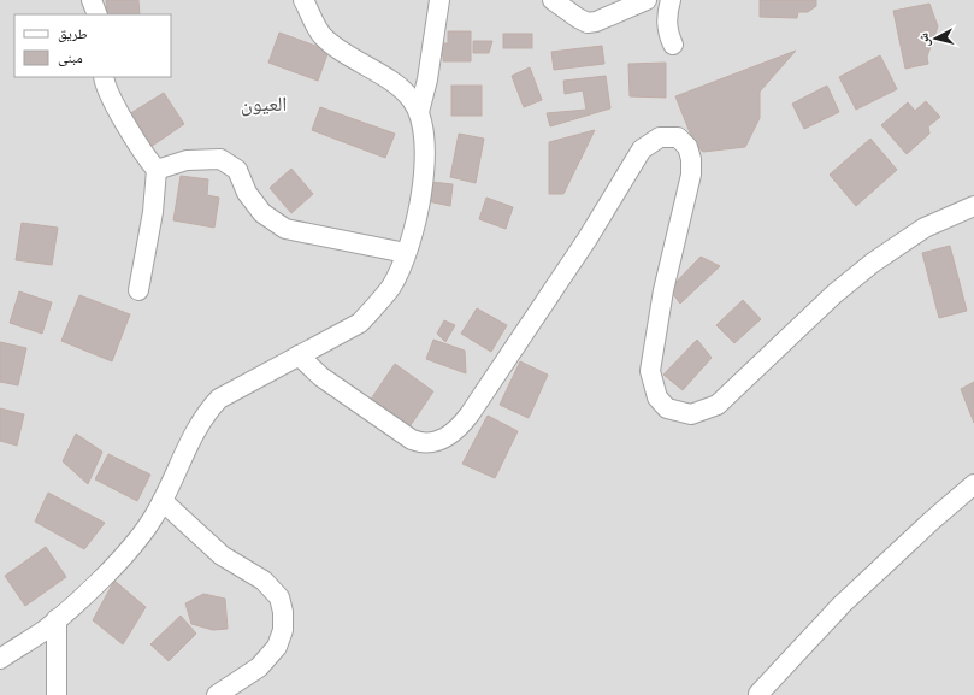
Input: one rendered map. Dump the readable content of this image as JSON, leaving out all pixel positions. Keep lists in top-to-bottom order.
{
  "districts": ["العيون"],
  "legend": ["طريق", "مبنى"],
  "north": "left"
}
